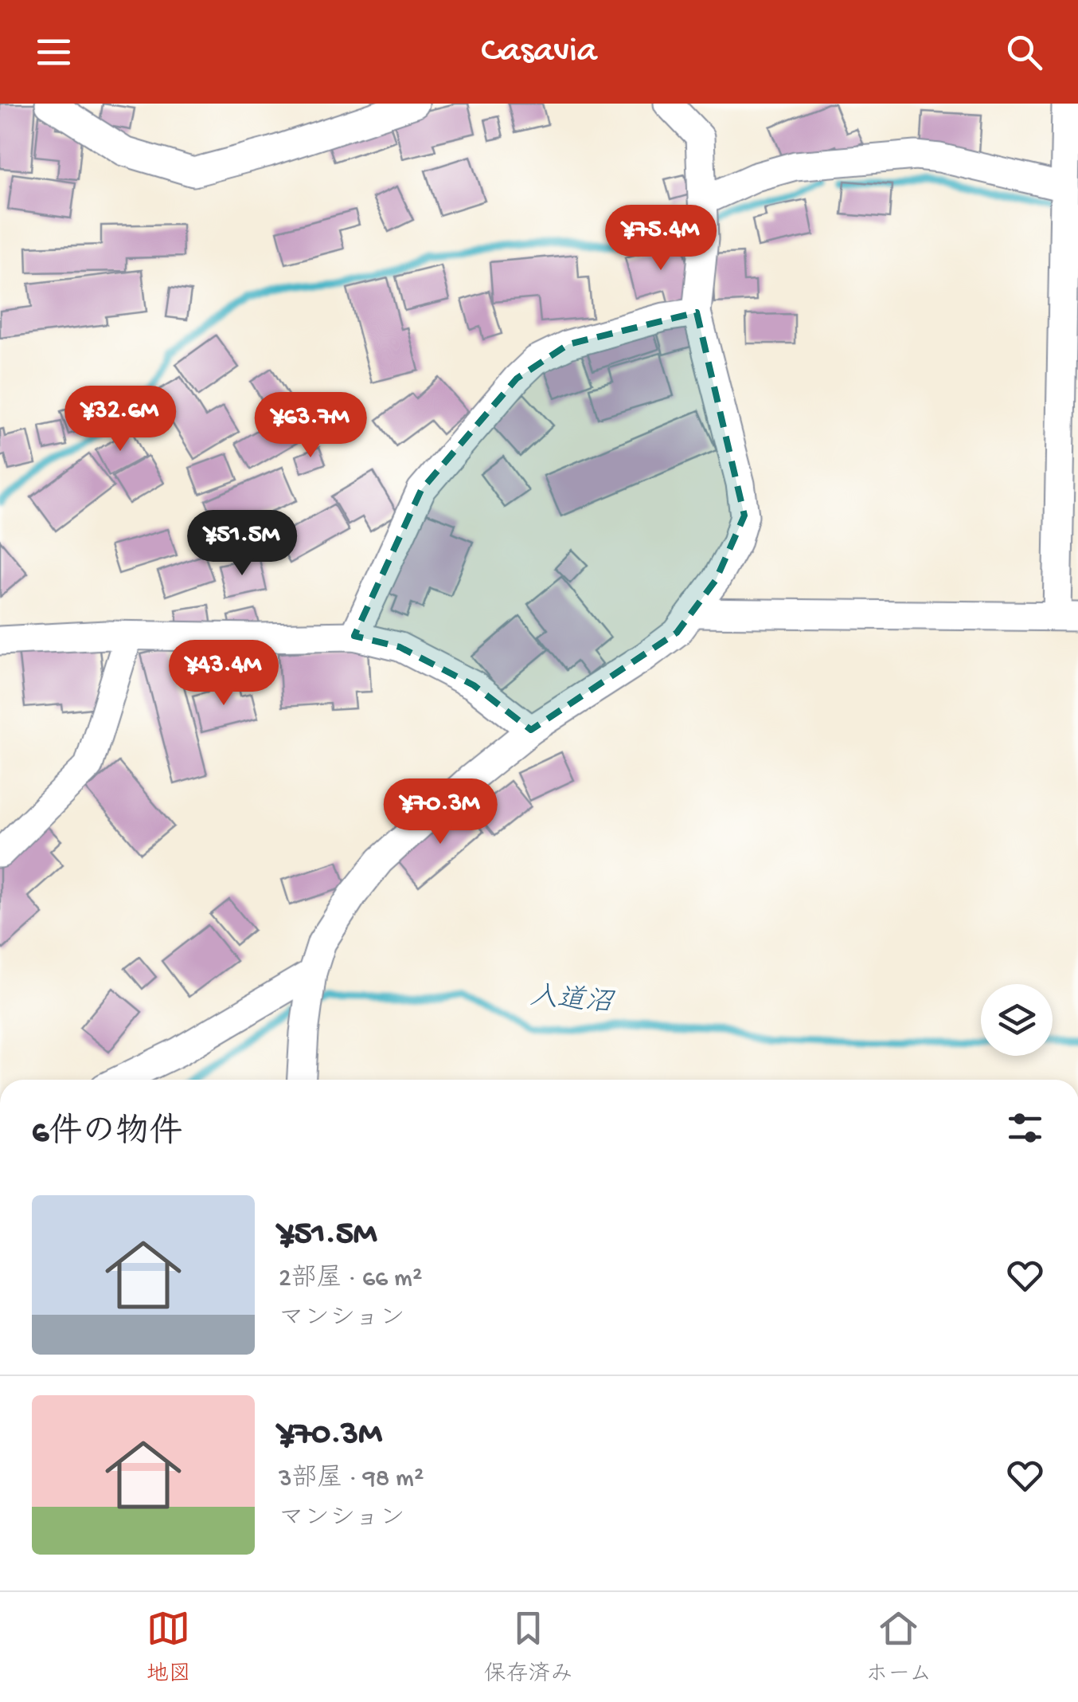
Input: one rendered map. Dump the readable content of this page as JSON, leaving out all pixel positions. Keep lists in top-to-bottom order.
{
  "water": ["入道沼"],
  "page": {
    "header": "Casavia",
    "price": [
      "¥75.4M",
      "¥32.6M",
      "¥63.7M",
      "¥51.5M",
      "¥43.4M",
      "¥70.3M"
    ],
    "heading": "6件の物件",
    "list": [
      {
        "name": "¥51.5M",
        "note": "2部屋 · 66 m² · マンション"
      },
      {
        "name": "¥70.3M",
        "note": "3部屋 · 98 m² · マンション"
      }
    ],
    "tabs": ["地図", "保存済み", "ホーム"]
  }
}
